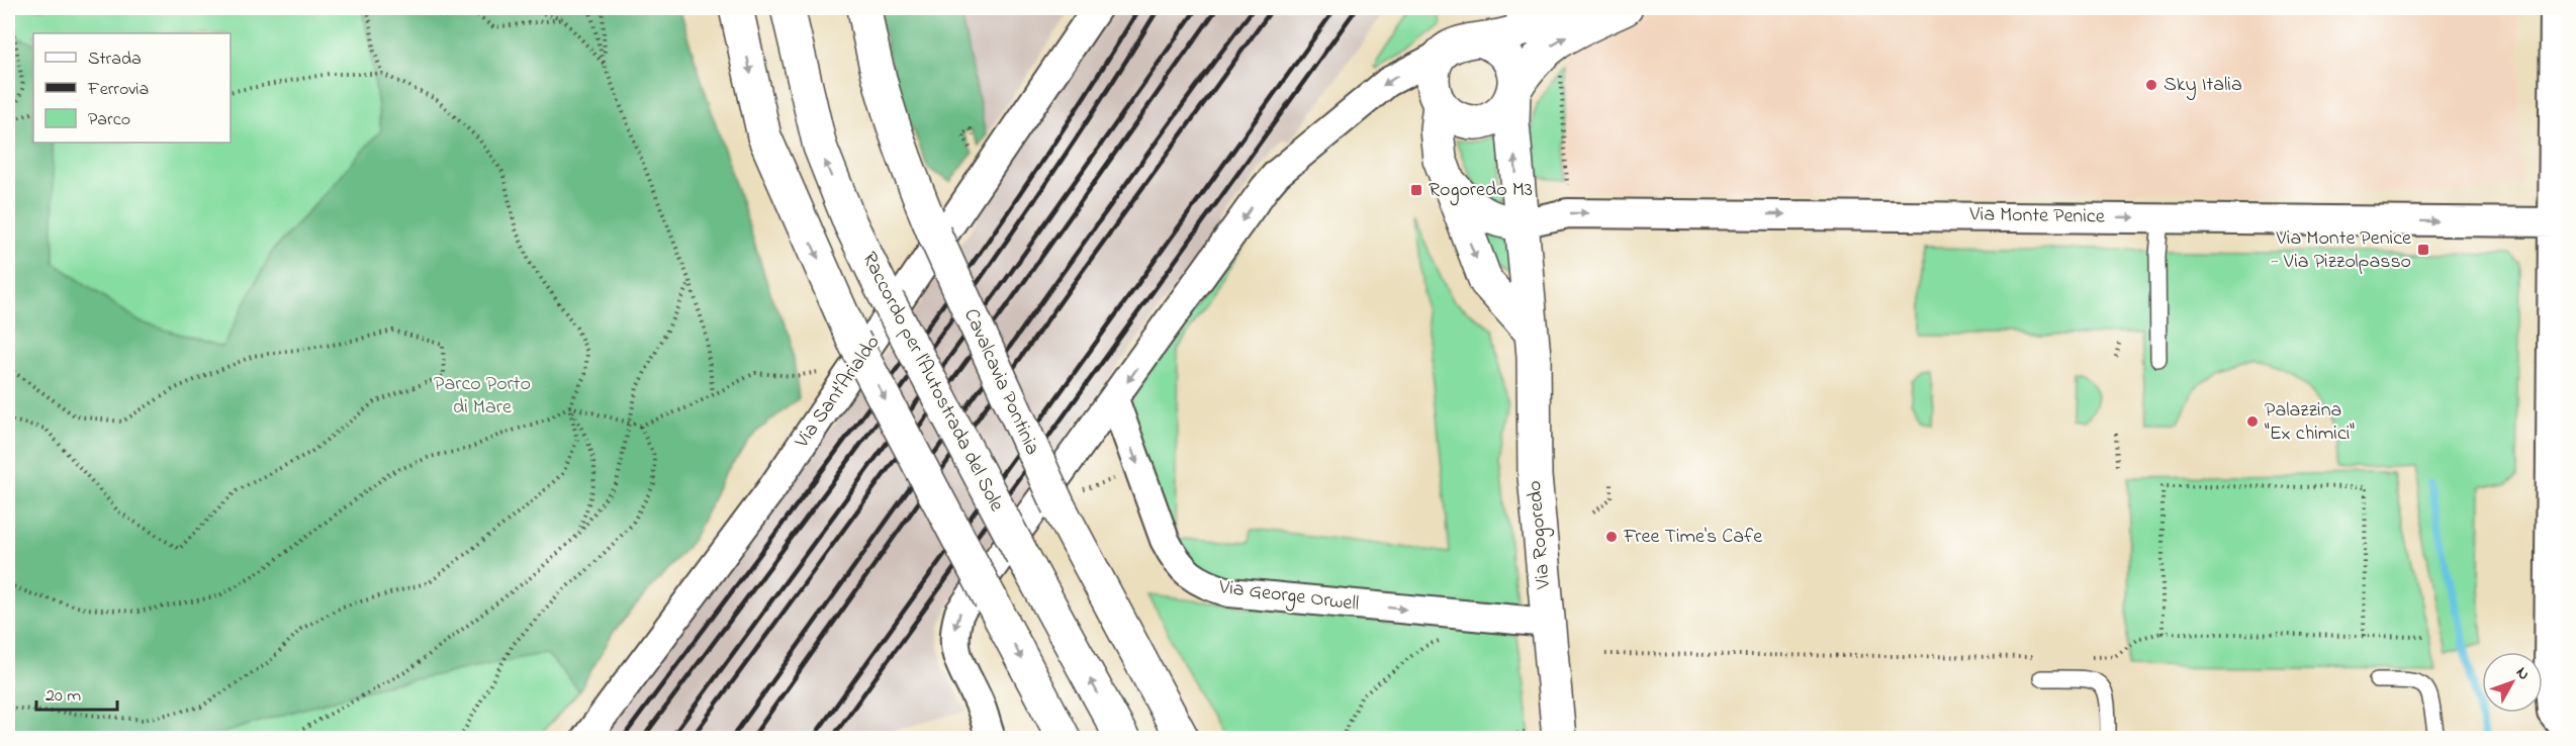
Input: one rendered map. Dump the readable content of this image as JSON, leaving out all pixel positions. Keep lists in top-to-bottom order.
{
  "streets": {
    "main road": ["Raccordo per l'Autostrada del Sole", "Cavalcavia Pontinia", "Via Rogoredo"],
    "street": ["Via Monte Penice", "Via Sant'Arialdo", "Via George Orwell"]
  },
  "crossings": [
    ["Via Monte Penice", "Via Rogoredo"],
    ["Via Rogoredo", "Via George Orwell"]
  ],
  "one_way": ["Via Monte Penice", "Via George Orwell"],
  "parks": ["Parco Porto di Mare"],
  "places": {
    "other": ["Sky Italia", "Palazzina \"Ex chimici\"", "Free Time's Cafe"],
    "transit": ["Rogoredo M3", "Via Monte Penice - Via Pizzolpasso"]
  },
  "legend": ["Strada", "Ferrovia", "Parco"],
  "scale_bar": "20 m",
  "north": "top right"
}
